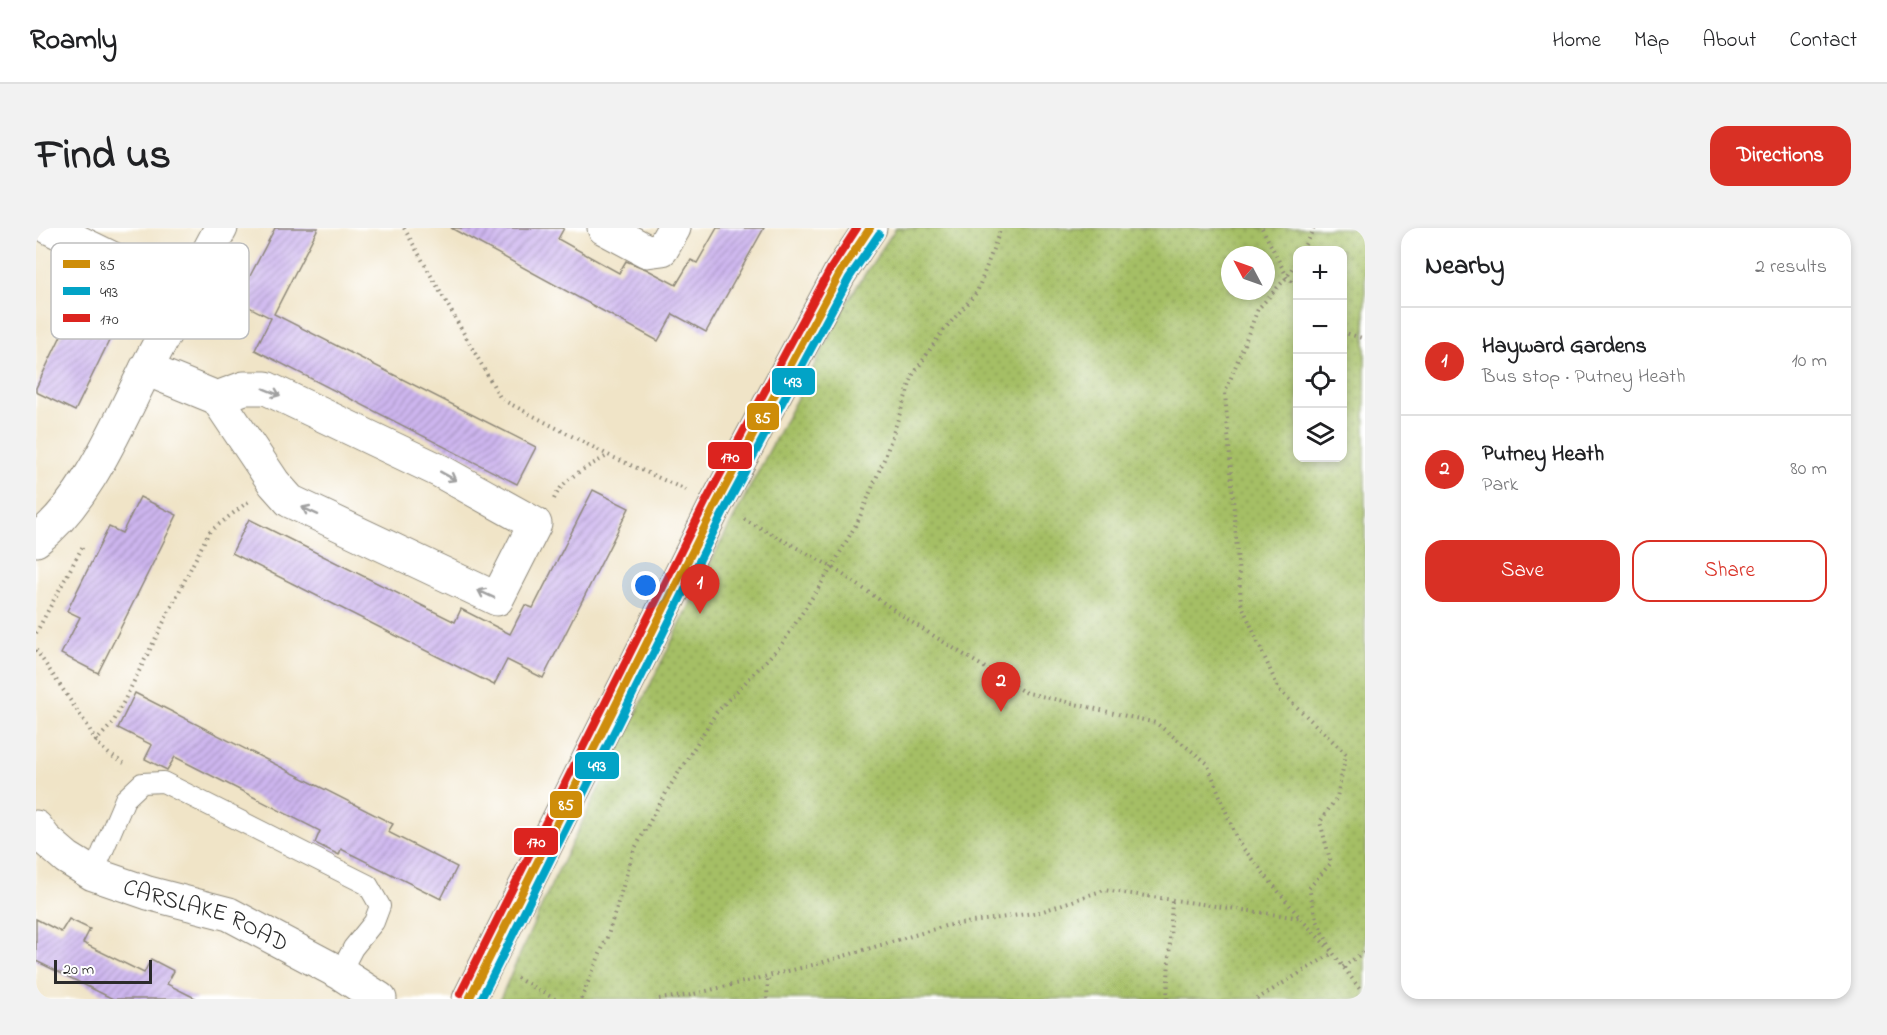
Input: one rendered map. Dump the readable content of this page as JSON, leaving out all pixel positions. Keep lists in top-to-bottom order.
{
  "streets": {
    "street": ["CARSLAKE ROAD"]
  },
  "lines": ["transit line 85", "transit line 170", "transit line 493"],
  "legend": ["85", "493", "170"],
  "scale_bar": "20 m",
  "north": "top left",
  "page": {
    "header": "Roamly",
    "nav": [
      "Home",
      "Map",
      "About",
      "Contact"
    ],
    "title": "Find us",
    "buttons": [
      "Directions",
      ["Save", "Share"]
    ],
    "heading": ["Nearby", "2 results"],
    "map_buttons": ["+", "−"],
    "list": [
      {
        "mark": "1",
        "name": "Hayward Gardens",
        "note": "Bus stop · Putney Heath",
        "value": "10 m"
      },
      {
        "mark": "2",
        "name": "Putney Heath",
        "note": "Park",
        "value": "80 m"
      }
    ],
    "pins": ["1", "2"],
    "scale": "20 m"
  }
}
